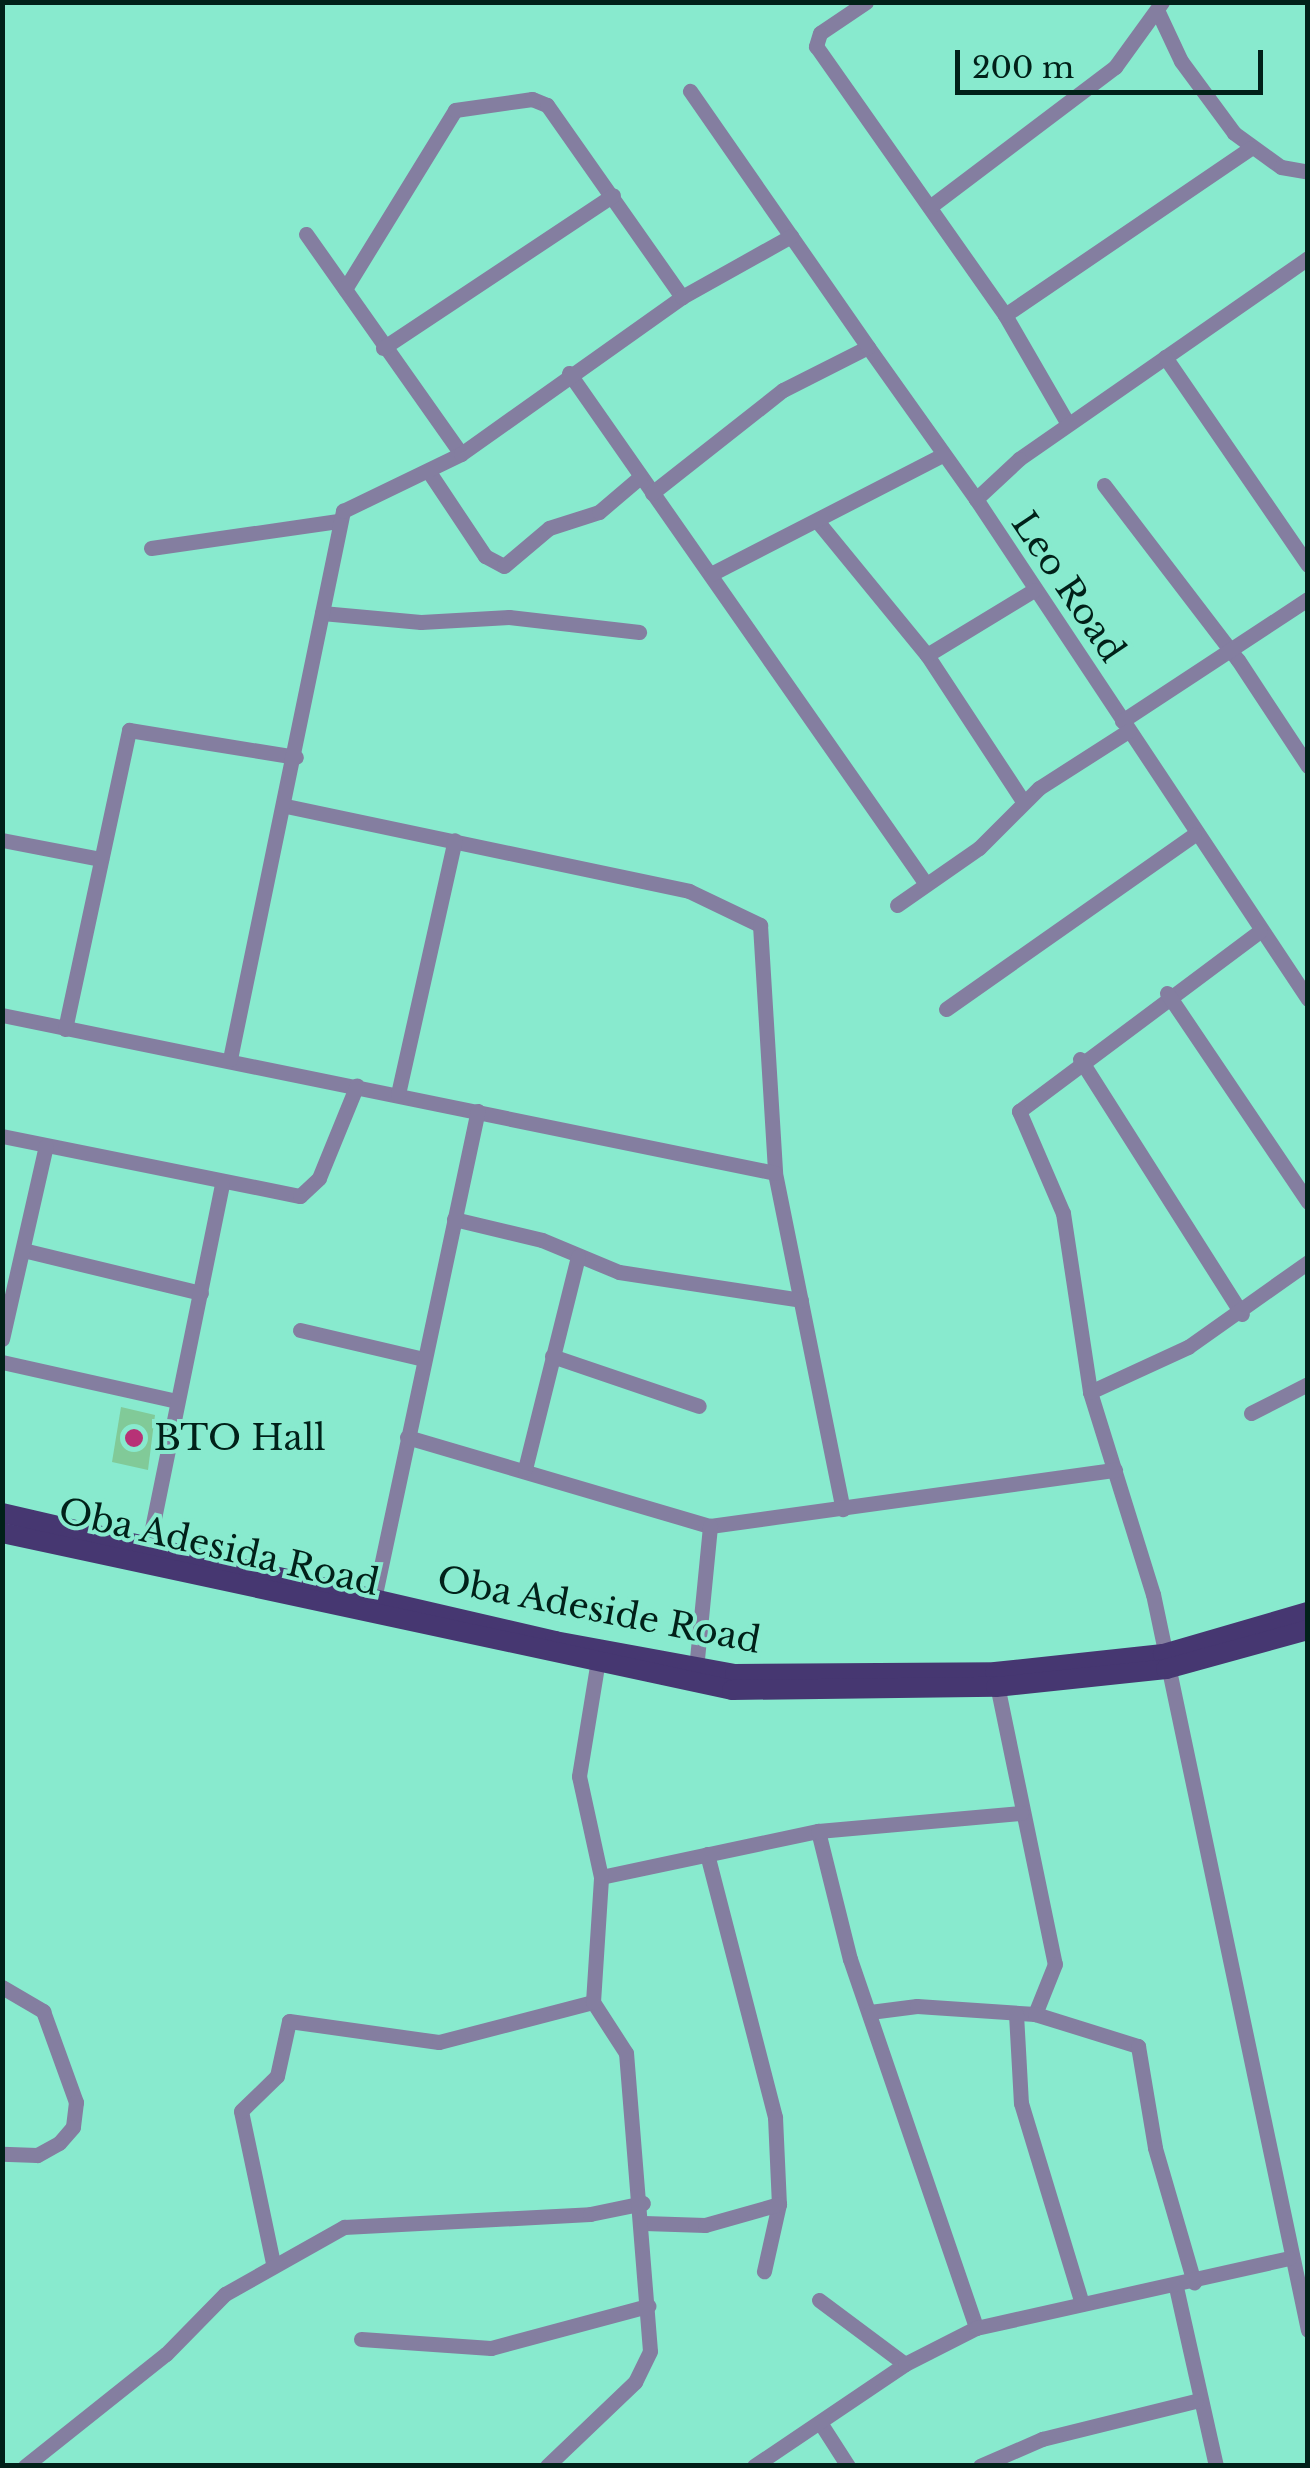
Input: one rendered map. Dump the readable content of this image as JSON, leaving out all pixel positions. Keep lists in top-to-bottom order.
{
  "streets": {
    "main road": ["Oba Adesida Road", "Oba Adeside Road"],
    "street": ["Leo Road"]
  },
  "crossings": [
    ["Oba Adesida Road", "Oba Adeside Road"]
  ],
  "places": ["BTO Hall"],
  "scale_bar": "200 m"
}
